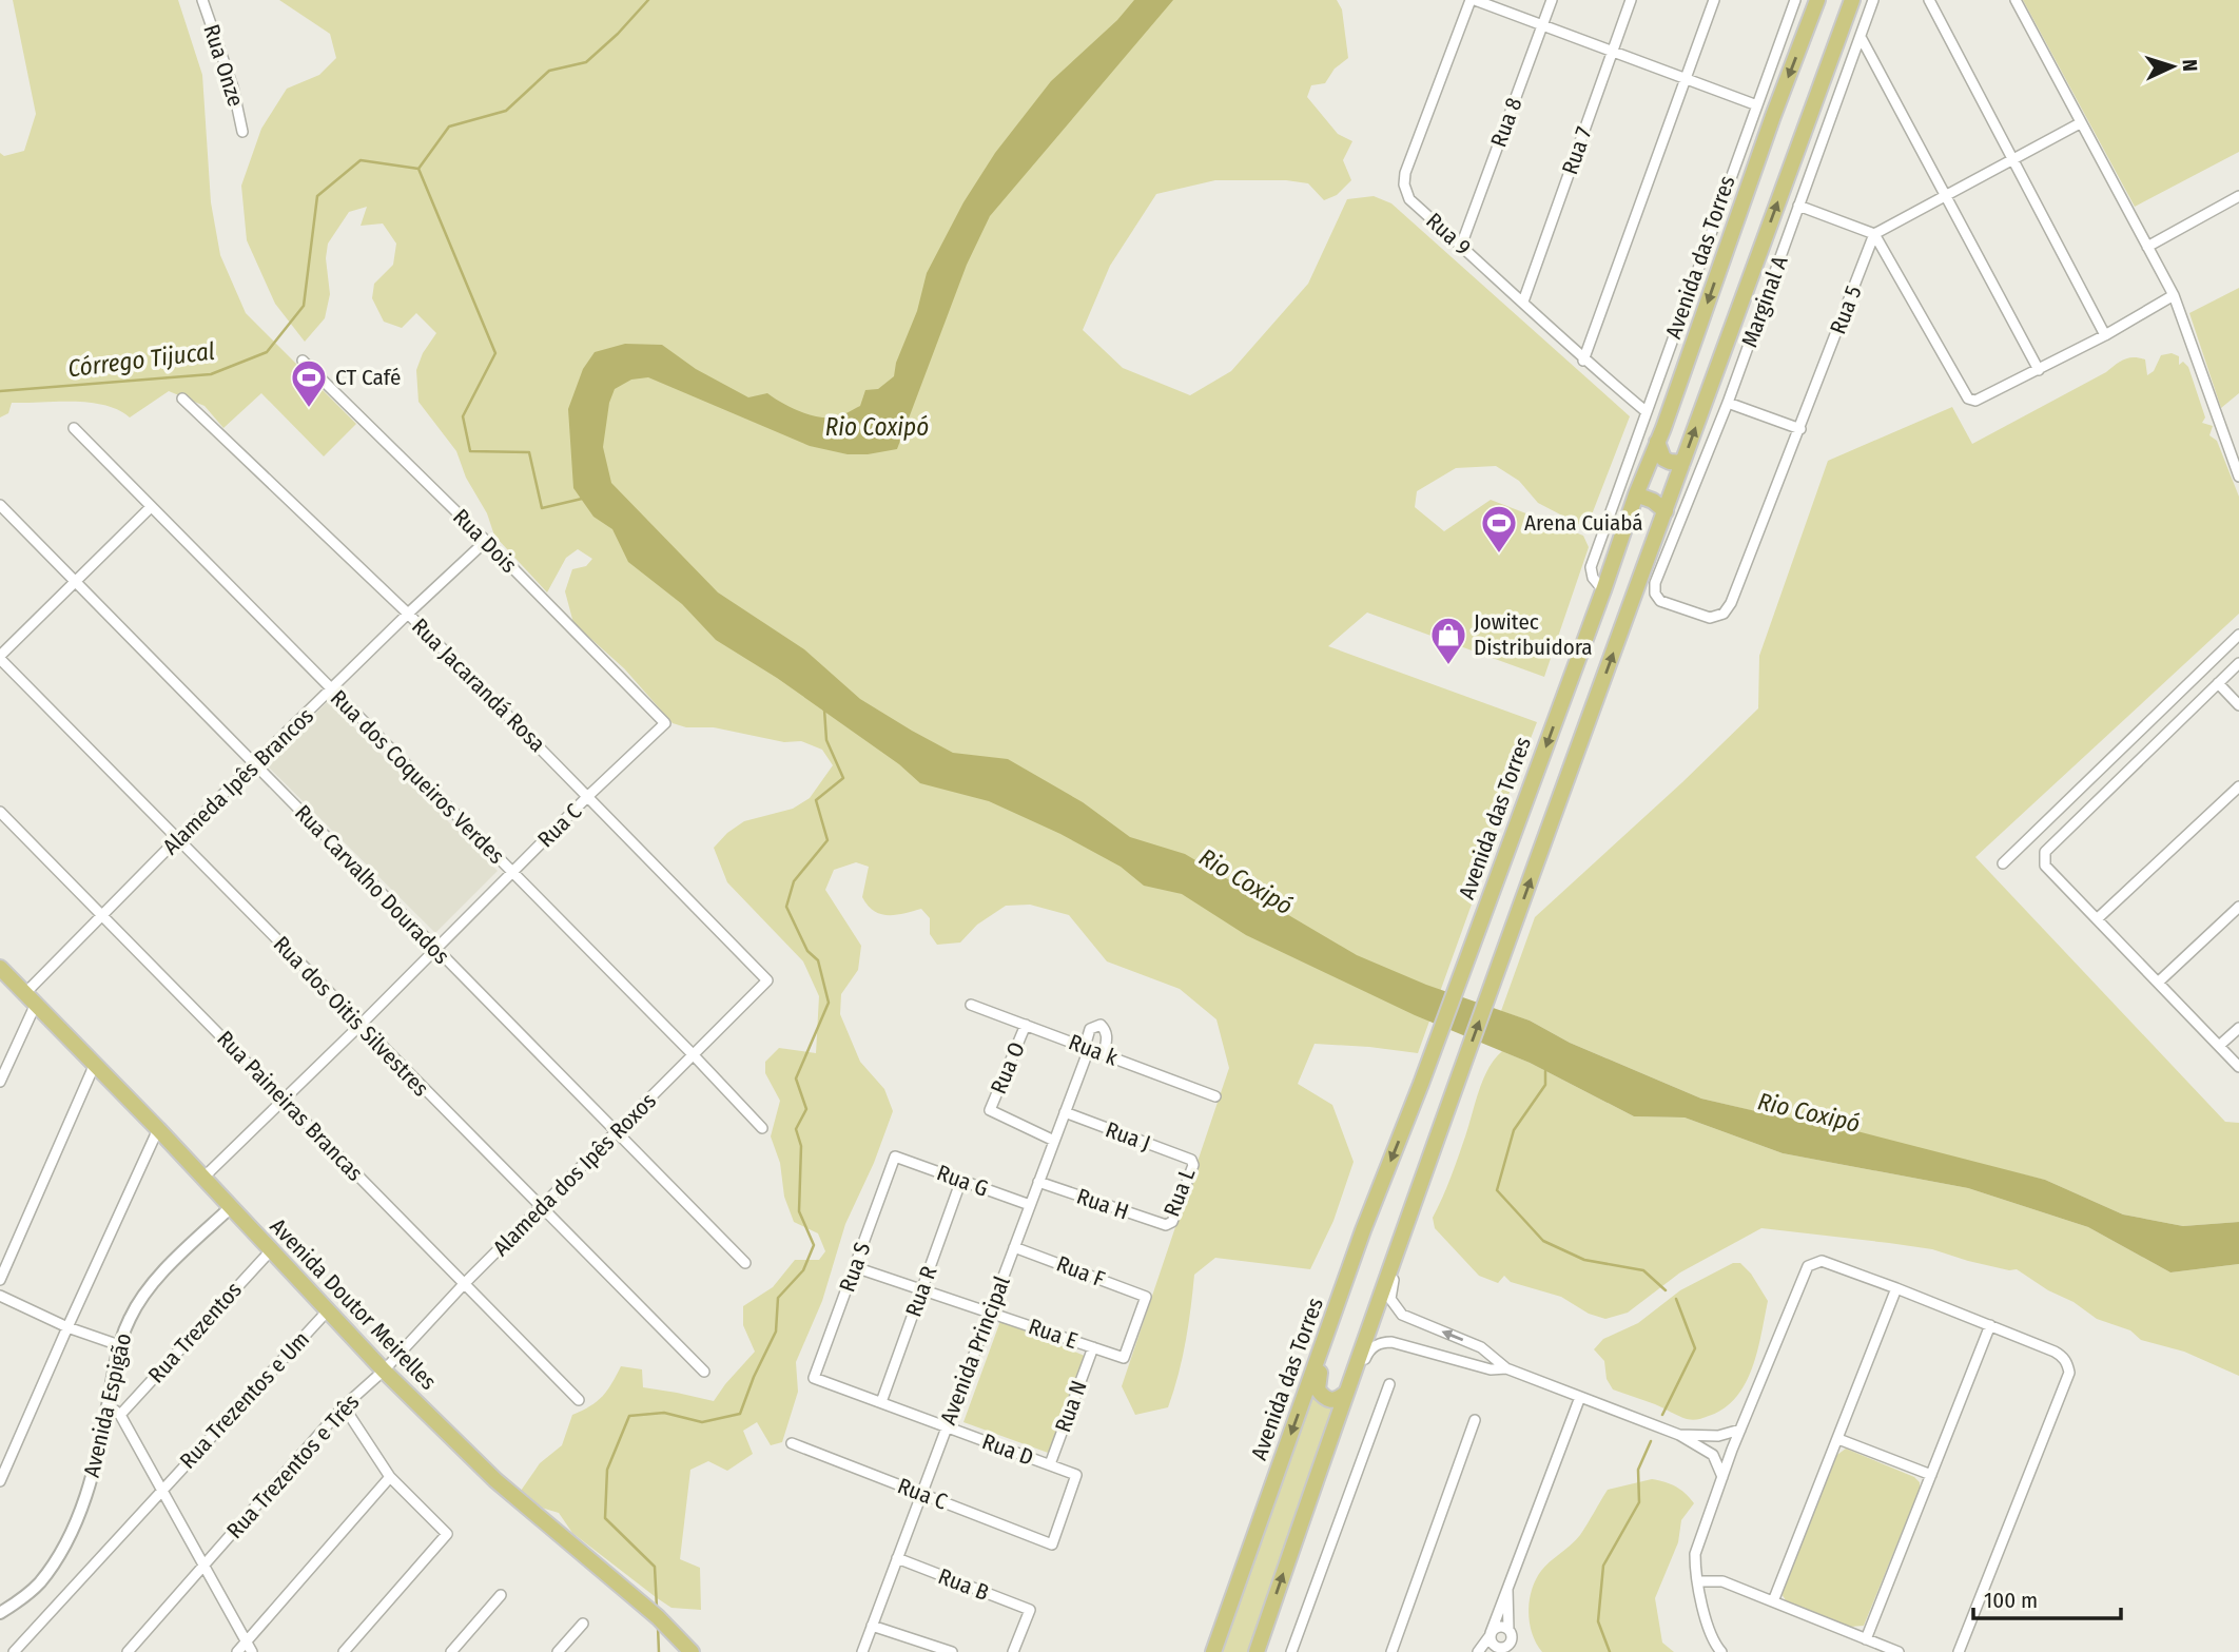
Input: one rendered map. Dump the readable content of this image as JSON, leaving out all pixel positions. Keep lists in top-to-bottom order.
{
  "streets": {
    "main road": ["Avenida das Torres", "Avenida Doutor Meirelles"],
    "street": [
      "Rua Onze",
      "Rua 8",
      "Rua 7",
      "Rua 9",
      "Marginal A",
      "Rua 5",
      "Rua Dois",
      "Rua Jacarandá Rosa",
      "Rua dos Coqueiros Verdes",
      "Alameda Ipês Brancos",
      "Rua C",
      "Rua Carvalho Dourados",
      "Rua dos Oitis Silvestres",
      "Rua k",
      "Rua O",
      "Rua Paineiras Brancas",
      "Rua J",
      "Alameda dos Ipês Roxos",
      "Rua G",
      "Rua L",
      "Rua H",
      "Rua S",
      "Rua F",
      "Rua R",
      "Rua Trezentos",
      "Rua E",
      "Avenida Principal",
      "Rua Trezentos e Um",
      "Avenida Espigão",
      "Rua N",
      "Rua D",
      "Rua Trezentos e Três",
      "Rua B"
    ]
  },
  "crossings": [
    ["Rua 8", "Rua 9"],
    ["Rua 7", "Rua 9"],
    ["Marginal A", "Rua 5"],
    ["Rua Dois", "Alameda Ipês Brancos"],
    ["Rua Dois", "Rua C"],
    ["Rua Jacarandá Rosa", "Alameda Ipês Brancos"],
    ["Rua Jacarandá Rosa", "Rua C"],
    ["Rua Jacarandá Rosa", "Alameda dos Ipês Roxos"],
    ["Rua dos Coqueiros Verdes", "Alameda Ipês Brancos"],
    ["Rua dos Coqueiros Verdes", "Rua C"],
    ["Rua dos Coqueiros Verdes", "Alameda dos Ipês Roxos"],
    ["Alameda Ipês Brancos", "Rua Carvalho Dourados"],
    ["Alameda Ipês Brancos", "Rua dos Oitis Silvestres"],
    ["Alameda Ipês Brancos", "Rua Paineiras Brancas"],
    ["Alameda Ipês Brancos", "Avenida Doutor Meirelles"],
    ["Rua C", "Rua Carvalho Dourados"],
    ["Rua C", "Rua dos Oitis Silvestres"],
    ["Rua C", "Rua Paineiras Brancas"],
    ["Rua C", "Avenida Doutor Meirelles"],
    ["Rua C", "Avenida Principal"],
    ["Rua C", "Rua D"],
    ["Rua Carvalho Dourados", "Alameda dos Ipês Roxos"],
    ["Rua dos Oitis Silvestres", "Alameda dos Ipês Roxos"],
    ["Rua k", "Rua O"],
    ["Rua k", "Avenida Principal"],
    ["Rua O", "Avenida Principal"],
    ["Rua Paineiras Brancas", "Alameda dos Ipês Roxos"],
    ["Rua J", "Rua L"],
    ["Rua J", "Avenida Principal"],
    ["Alameda dos Ipês Roxos", "Avenida Doutor Meirelles"],
    ["Alameda dos Ipês Roxos", "Rua Trezentos e Três"],
    ["Rua G", "Rua S"],
    ["Rua G", "Rua R"],
    ["Rua G", "Avenida Principal"],
    ["Rua L", "Rua H"],
    ["Rua H", "Avenida Principal"],
    ["Rua S", "Rua E"],
    ["Rua S", "Rua D"],
    ["Rua F", "Rua E"],
    ["Rua F", "Avenida Principal"],
    ["Rua R", "Rua E"],
    ["Rua R", "Rua D"],
    ["Avenida Doutor Meirelles", "Rua Trezentos"],
    ["Avenida Doutor Meirelles", "Rua Trezentos e Um"],
    ["Avenida Doutor Meirelles", "Avenida Espigão"],
    ["Avenida Doutor Meirelles", "Rua Trezentos e Três"],
    ["Rua E", "Avenida Principal"],
    ["Rua E", "Rua N"],
    ["Avenida Principal", "Rua D"],
    ["Avenida Principal", "Rua B"],
    ["Rua N", "Rua D"]
  ],
  "water": ["Córrego Tijucal", "Rio Coxipó"],
  "places": {
    "sports": ["CT Café", "Arena Cuiabá"],
    "shop": ["Jowitec Distribuidora"]
  },
  "scale_bar": "100 m",
  "north": "right"
}
